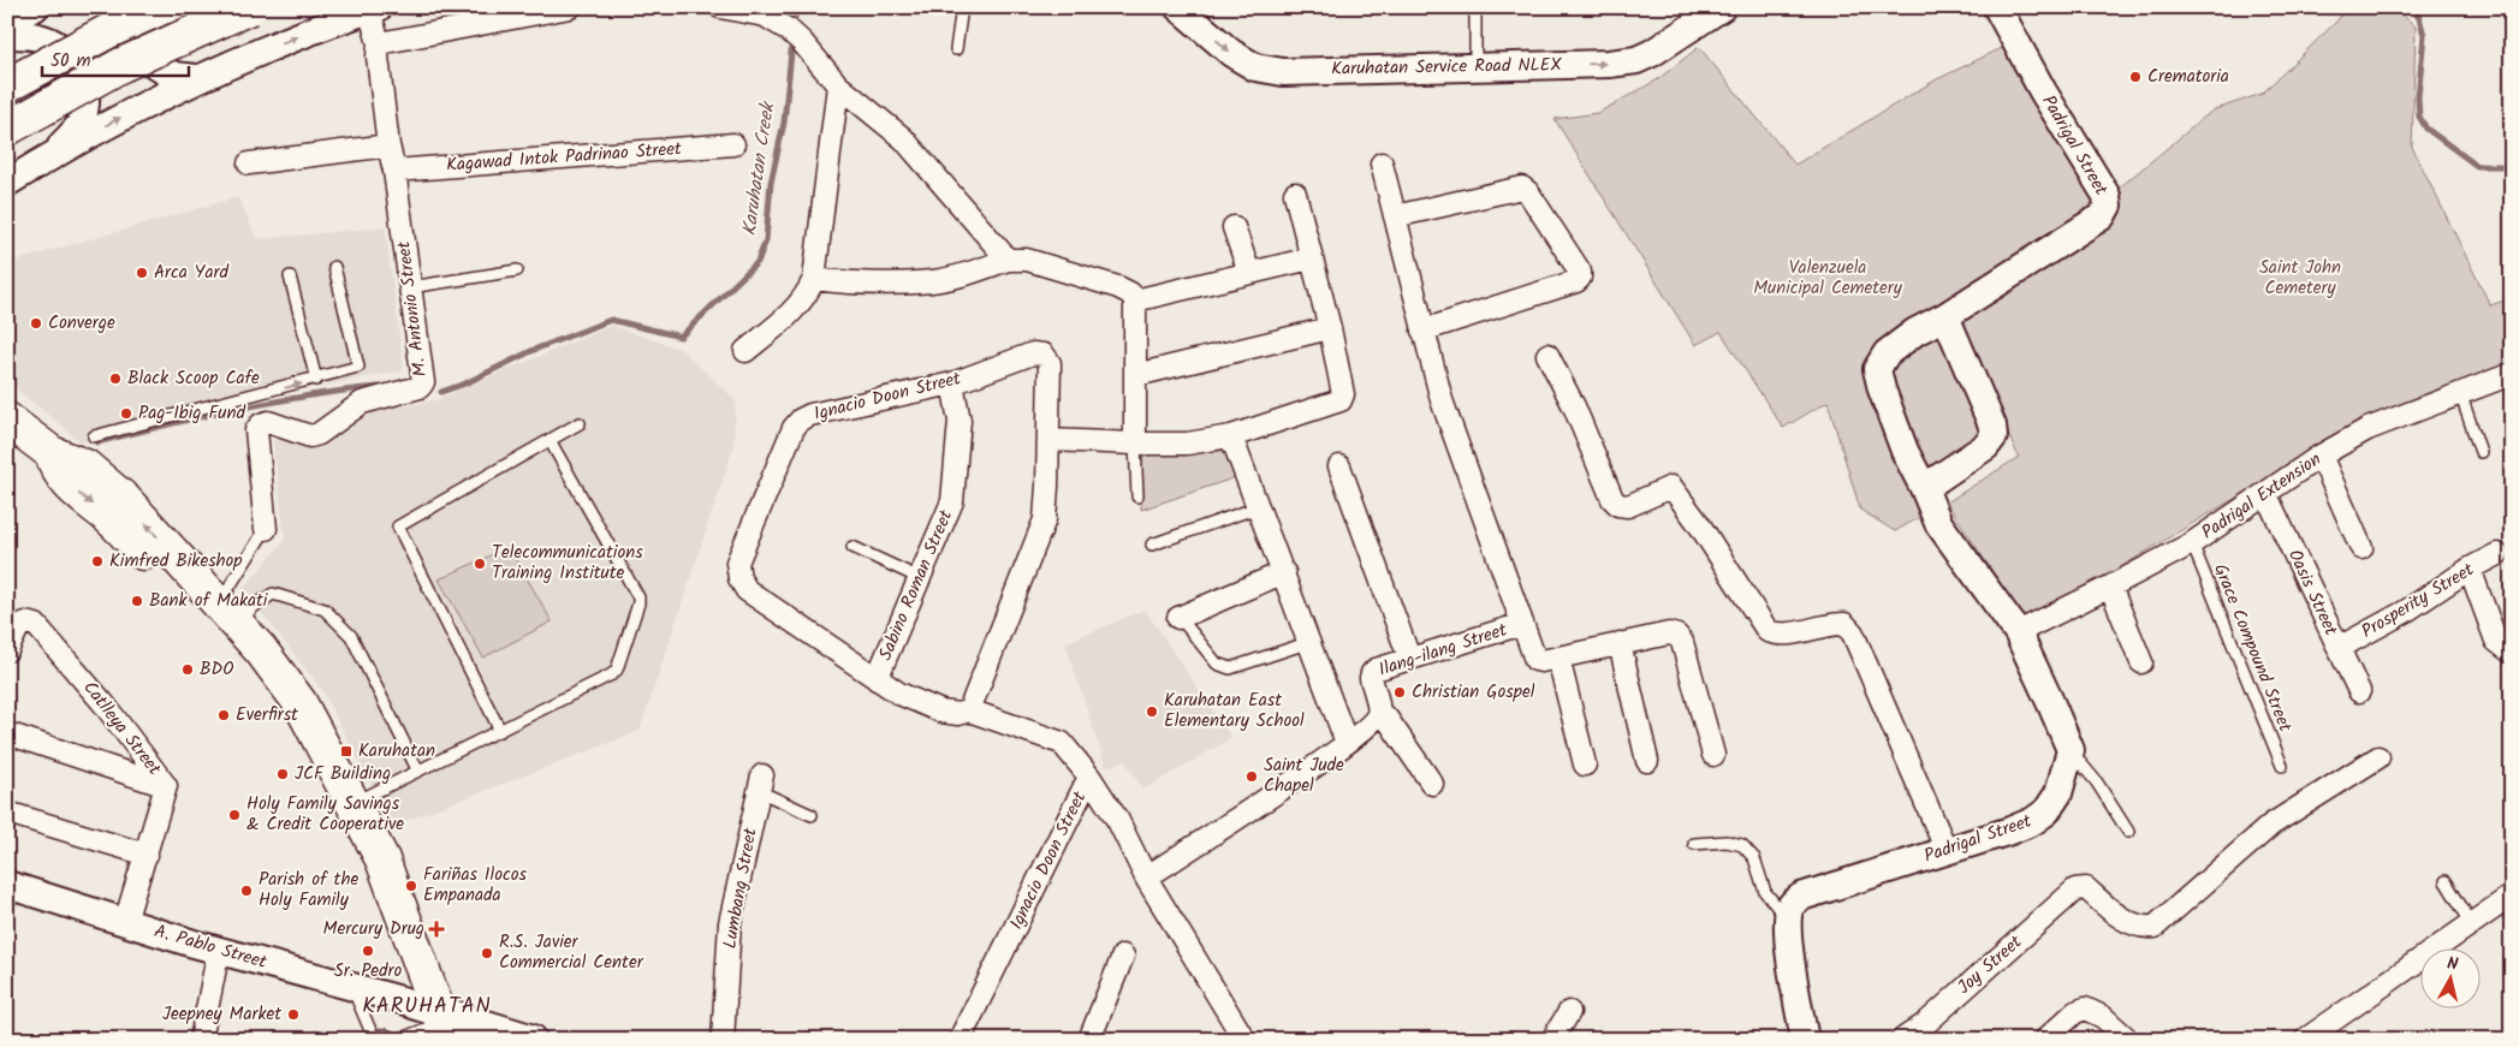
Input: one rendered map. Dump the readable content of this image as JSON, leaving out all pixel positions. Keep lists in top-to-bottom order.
{
  "streets": {
    "street": [
      "Karuhatan Service Road NLEX",
      "Padrigal Street",
      "Kagawad Intok Padrinao Street",
      "M. Antonio Street",
      "Ignacio Doon Street",
      "Padrigal Extension",
      "Sabino Roman Street",
      "Oasis Street",
      "Prosperity Street",
      "Ilang-ilang Street",
      "Catlleya Street",
      "Lumbang Street",
      "A. Pablo Street",
      "Joy Street"
    ],
    "lane": ["Grace Compound Street"]
  },
  "crossings": [
    ["Padrigal Street", "Padrigal Extension"],
    ["Kagawad Intok Padrinao Street", "M. Antonio Street"],
    ["Ignacio Doon Street", "Sabino Roman Street"],
    ["Padrigal Extension", "Oasis Street"],
    ["Padrigal Extension", "Grace Compound Street"],
    ["Oasis Street", "Prosperity Street"],
    ["Catlleya Street", "A. Pablo Street"]
  ],
  "one_way": ["Karuhatan Service Road NLEX"],
  "districts": ["KARUHATAN"],
  "water": ["Karuhatan Creek"],
  "parks": ["Valenzuela Municipal Cemetery", "Saint John Cemetery"],
  "places": {
    "other": [
      "Crematoria",
      "Arca Yard",
      "Converge",
      "Black Scoop Cafe",
      "Pag-Ibig Fund",
      "Kimfred Bikeshop",
      "Telecommunications Training Institute",
      "Bank of Makati",
      "BDO",
      "Christian Gospel",
      "Karuhatan East Elementary School",
      "Everfirst",
      "JCF Building",
      "Saint Jude Chapel",
      "Holy Family Savings & Credit Cooperative",
      "Fariñas Ilocos Empanada",
      "Parish of the Holy Family",
      "Sr. Pedro",
      "R.S. Javier Commercial Center",
      "Jeepney Market"
    ],
    "transit": ["Karuhatan"],
    "health": ["Mercury Drug"]
  },
  "scale_bar": "50 m",
  "north": "top"
}
